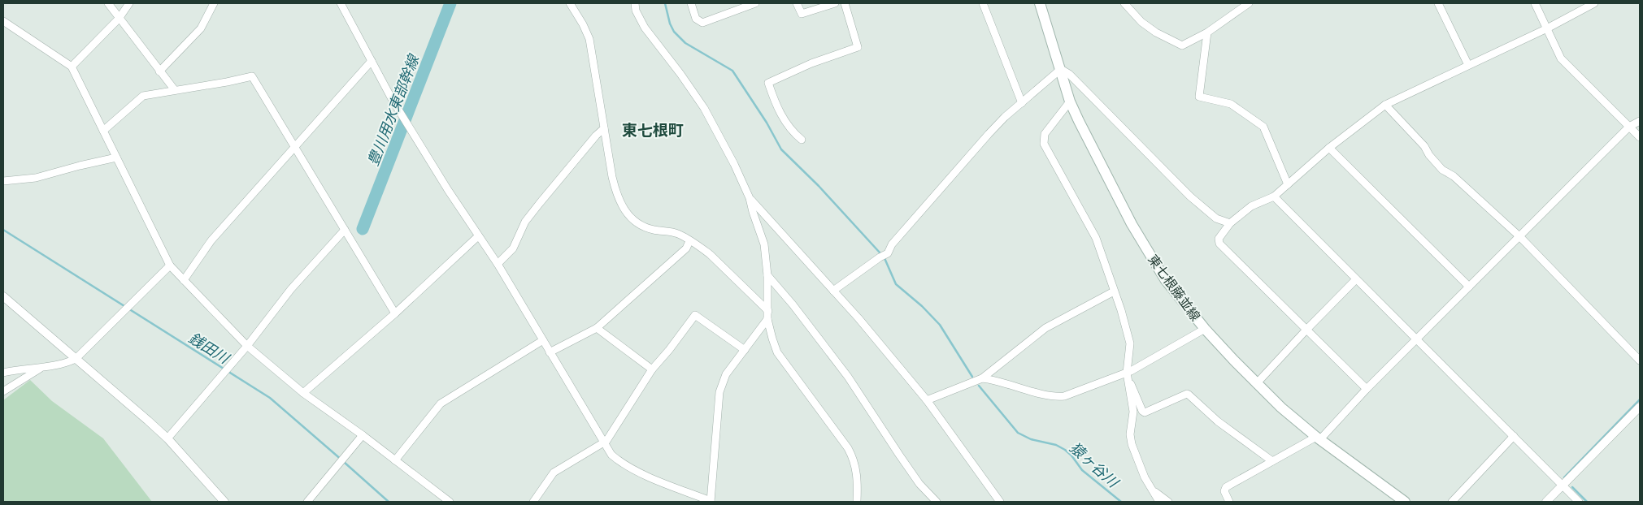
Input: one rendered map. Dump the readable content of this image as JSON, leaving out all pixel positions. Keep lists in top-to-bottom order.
{
  "streets": {
    "main road": ["東七根藤並線"]
  },
  "districts": ["東七根町"],
  "water": ["豊川用水東部幹線", "銭田川", "猿ヶ谷川"]
}
